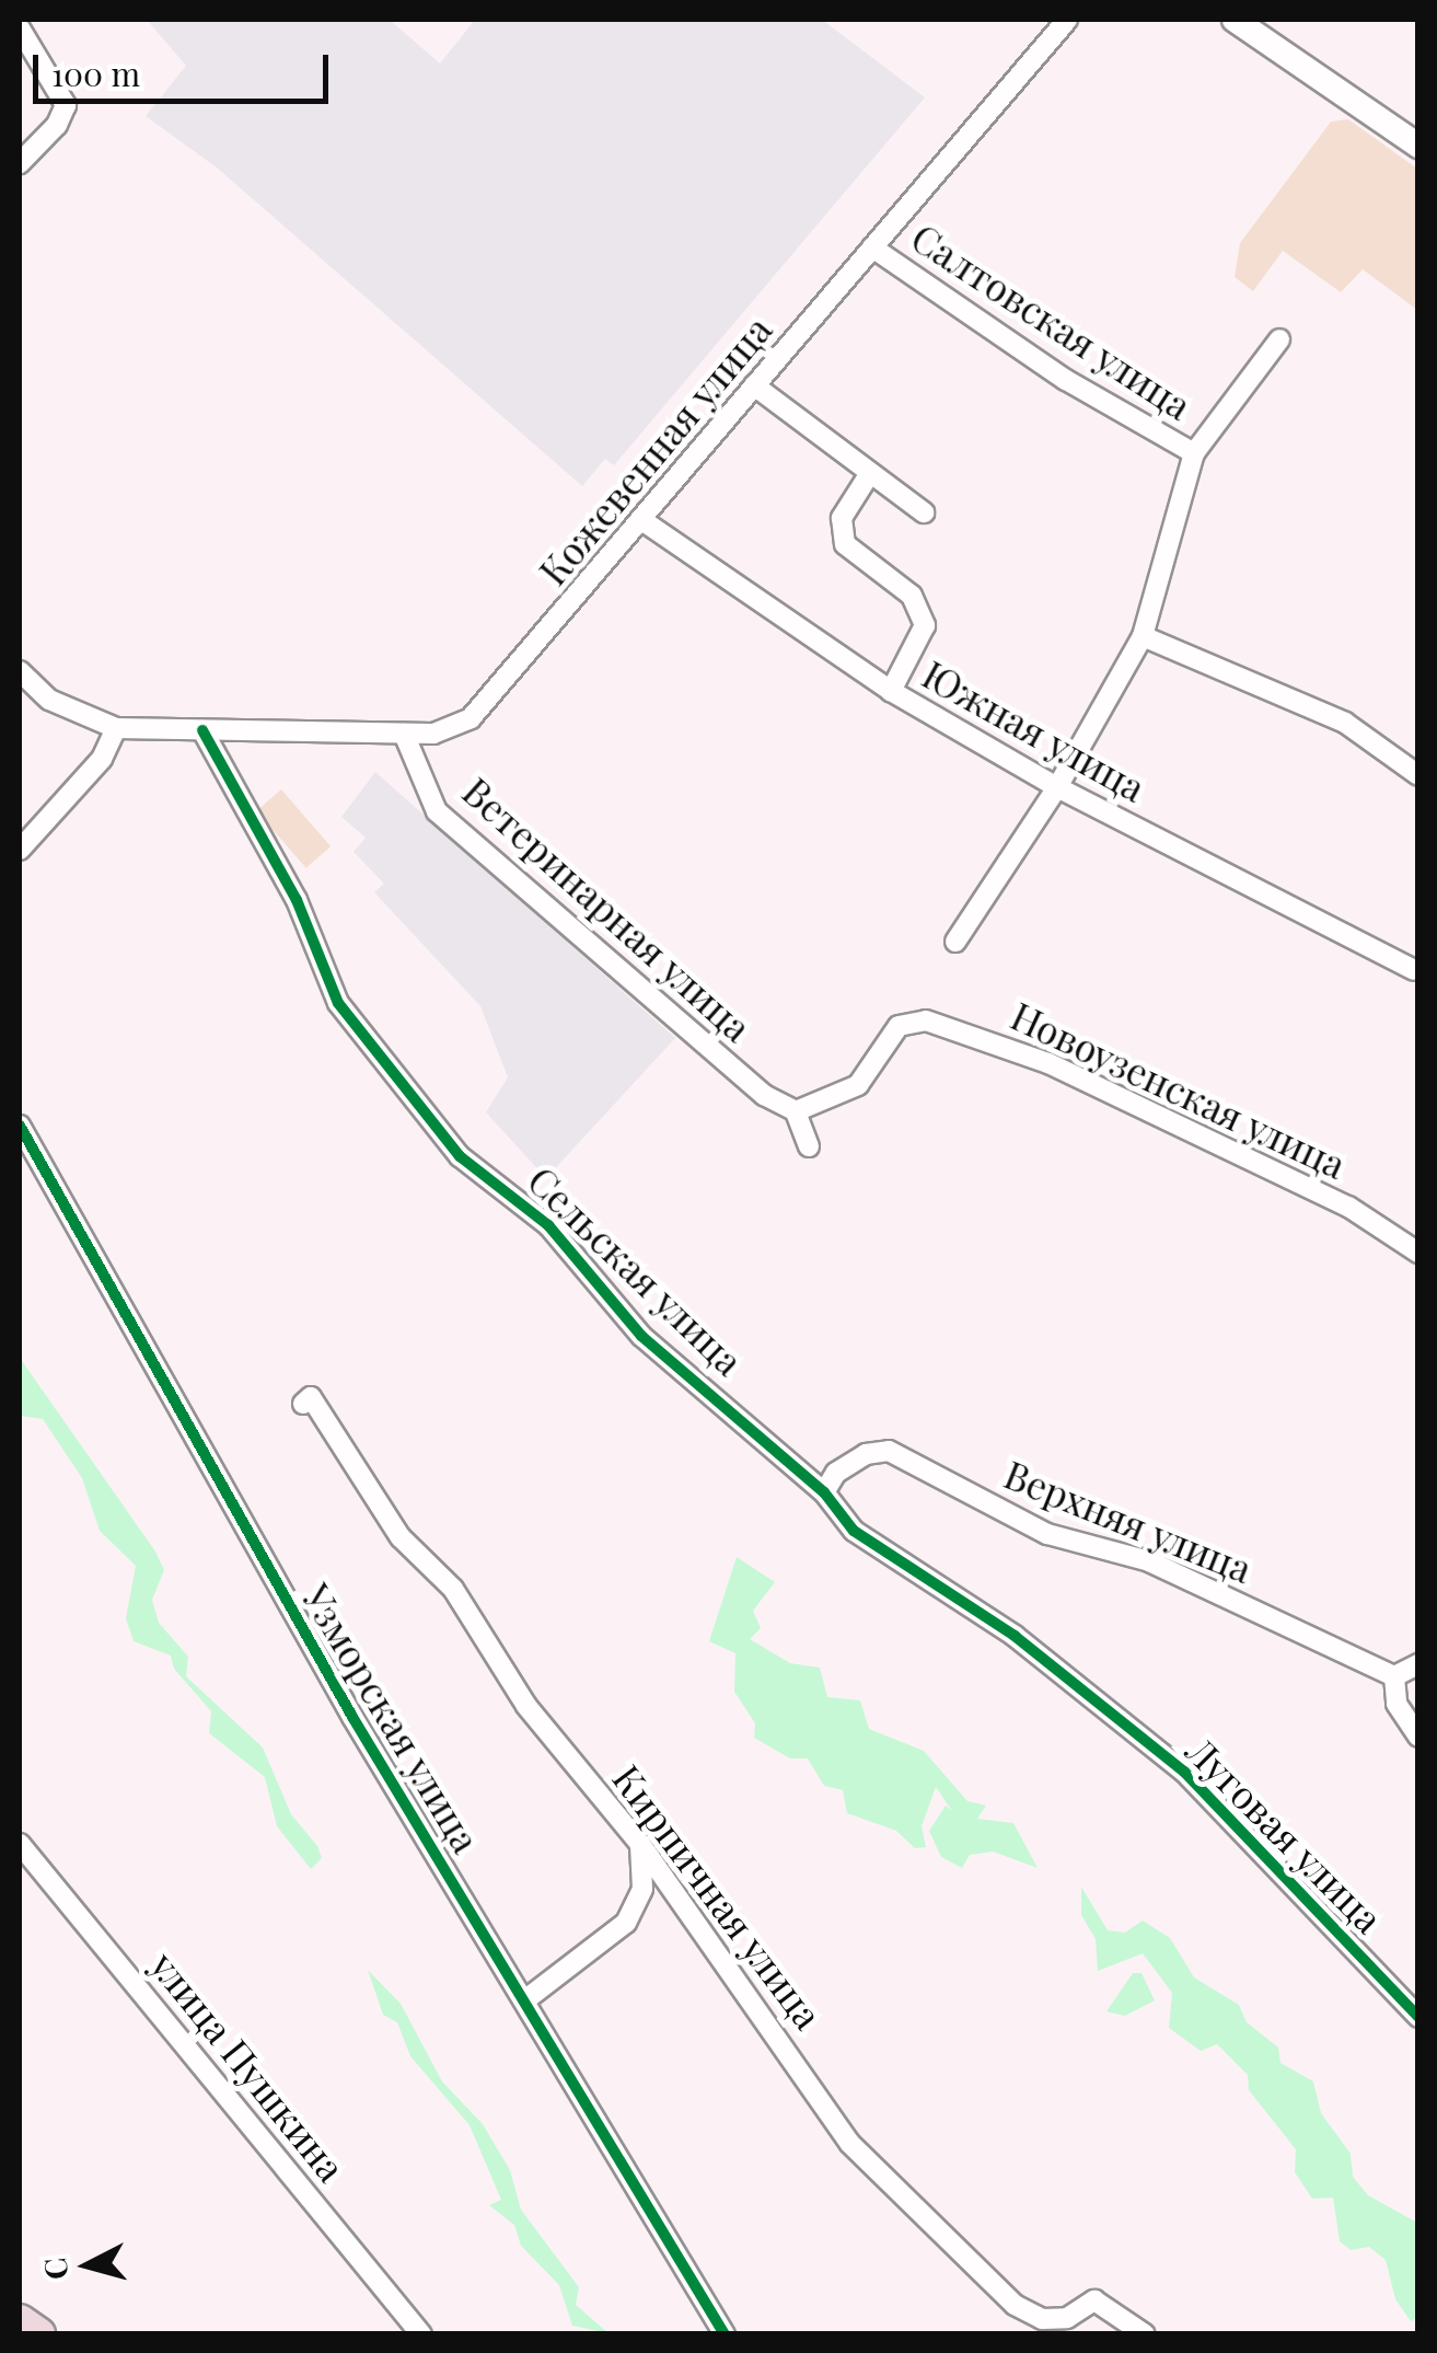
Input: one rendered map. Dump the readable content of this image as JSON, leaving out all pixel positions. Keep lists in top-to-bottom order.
{
  "streets": {
    "street": [
      "Салтовская улица",
      "Кожевенная улица",
      "Южная улица",
      "Ветеринарная улица",
      "Новоузенская улица",
      "Сельская улица",
      "Верхняя улица",
      "Узморская улица",
      "Луговая улица",
      "Кирпичная улица",
      "улица Пушкина"
    ]
  },
  "crossings": [
    ["Салтовская улица", "Кожевенная улица"],
    ["Кожевенная улица", "Южная улица"],
    ["Кожевенная улица", "Ветеринарная улица"],
    ["Кожевенная улица", "Сельская улица"],
    ["Ветеринарная улица", "Новоузенская улица"],
    ["Сельская улица", "Луговая улица"],
    ["Верхняя улица", "Луговая улица"]
  ],
  "scale_bar": "100 m",
  "north": "left"
}
